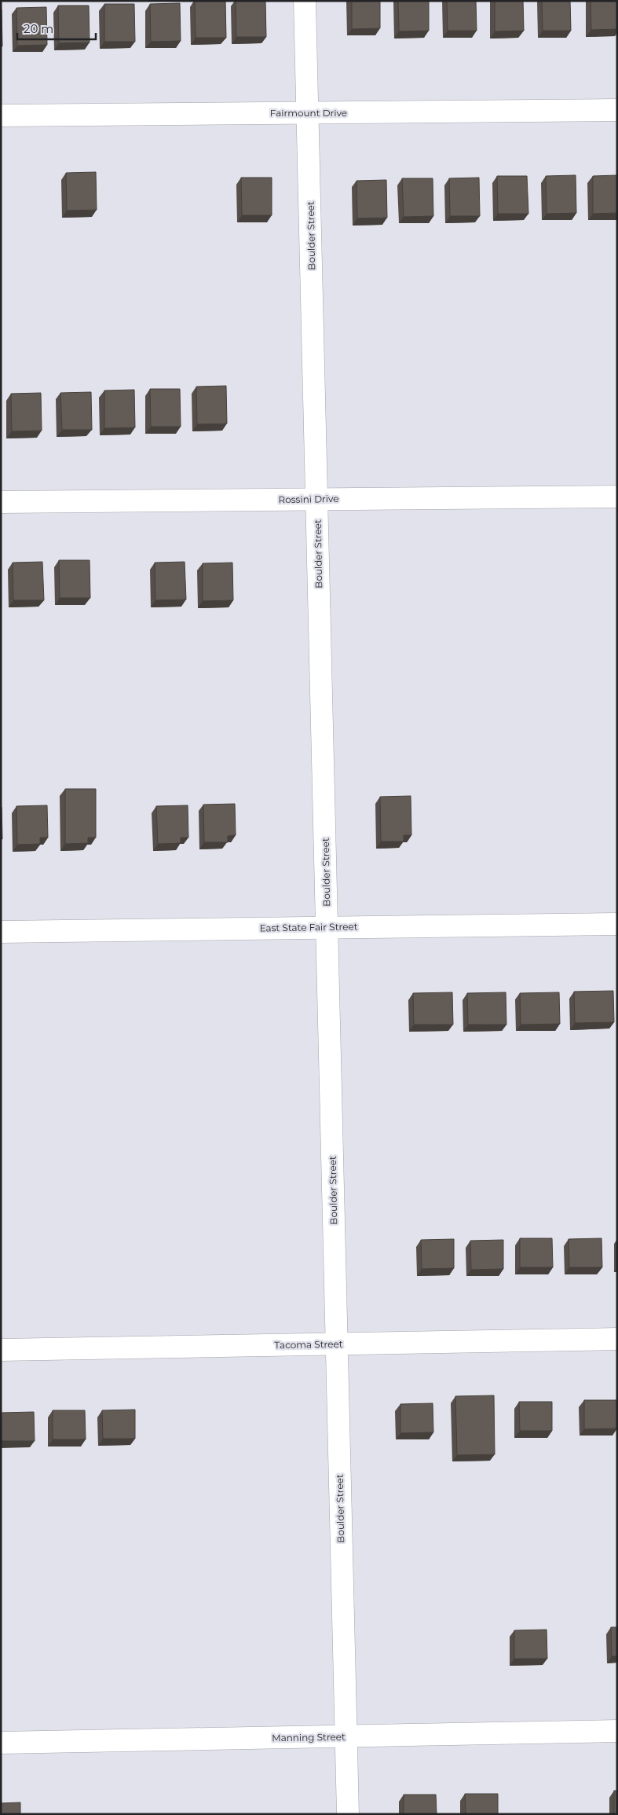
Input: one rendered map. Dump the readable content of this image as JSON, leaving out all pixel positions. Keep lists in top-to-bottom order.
{
  "streets": {
    "street": [
      "Fairmount Drive",
      "Boulder Street",
      "Rossini Drive",
      "East State Fair Street",
      "Tacoma Street",
      "Manning Street"
    ]
  },
  "crossings": [
    ["Fairmount Drive", "Boulder Street"],
    ["Boulder Street", "Rossini Drive"],
    ["Boulder Street", "East State Fair Street"],
    ["Boulder Street", "Tacoma Street"],
    ["Boulder Street", "Manning Street"]
  ],
  "scale_bar": "20 m"
}
